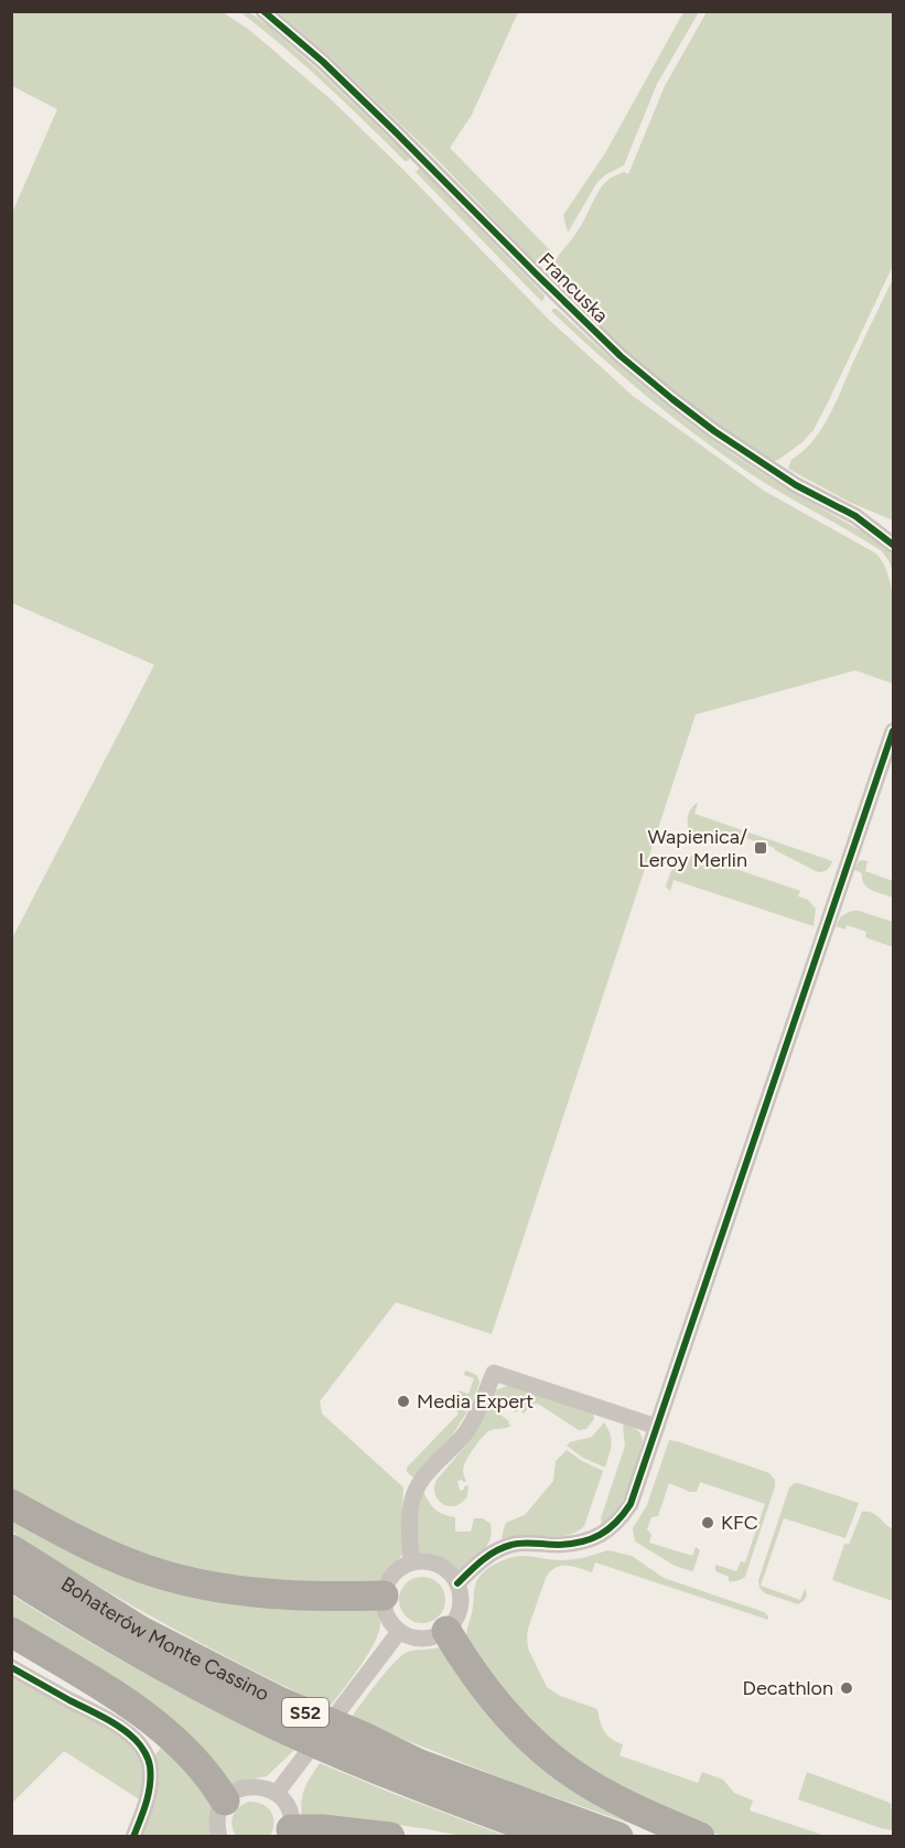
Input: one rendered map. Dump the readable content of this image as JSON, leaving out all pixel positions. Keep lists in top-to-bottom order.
{
  "streets": {
    "highway": ["Bohaterów Monte Cassino", "S52"],
    "street": ["Francuska"]
  },
  "places": {
    "transit": ["Wapienica/ Leroy Merlin"],
    "other": ["Media Expert", "KFC", "Decathlon"]
  }
}
